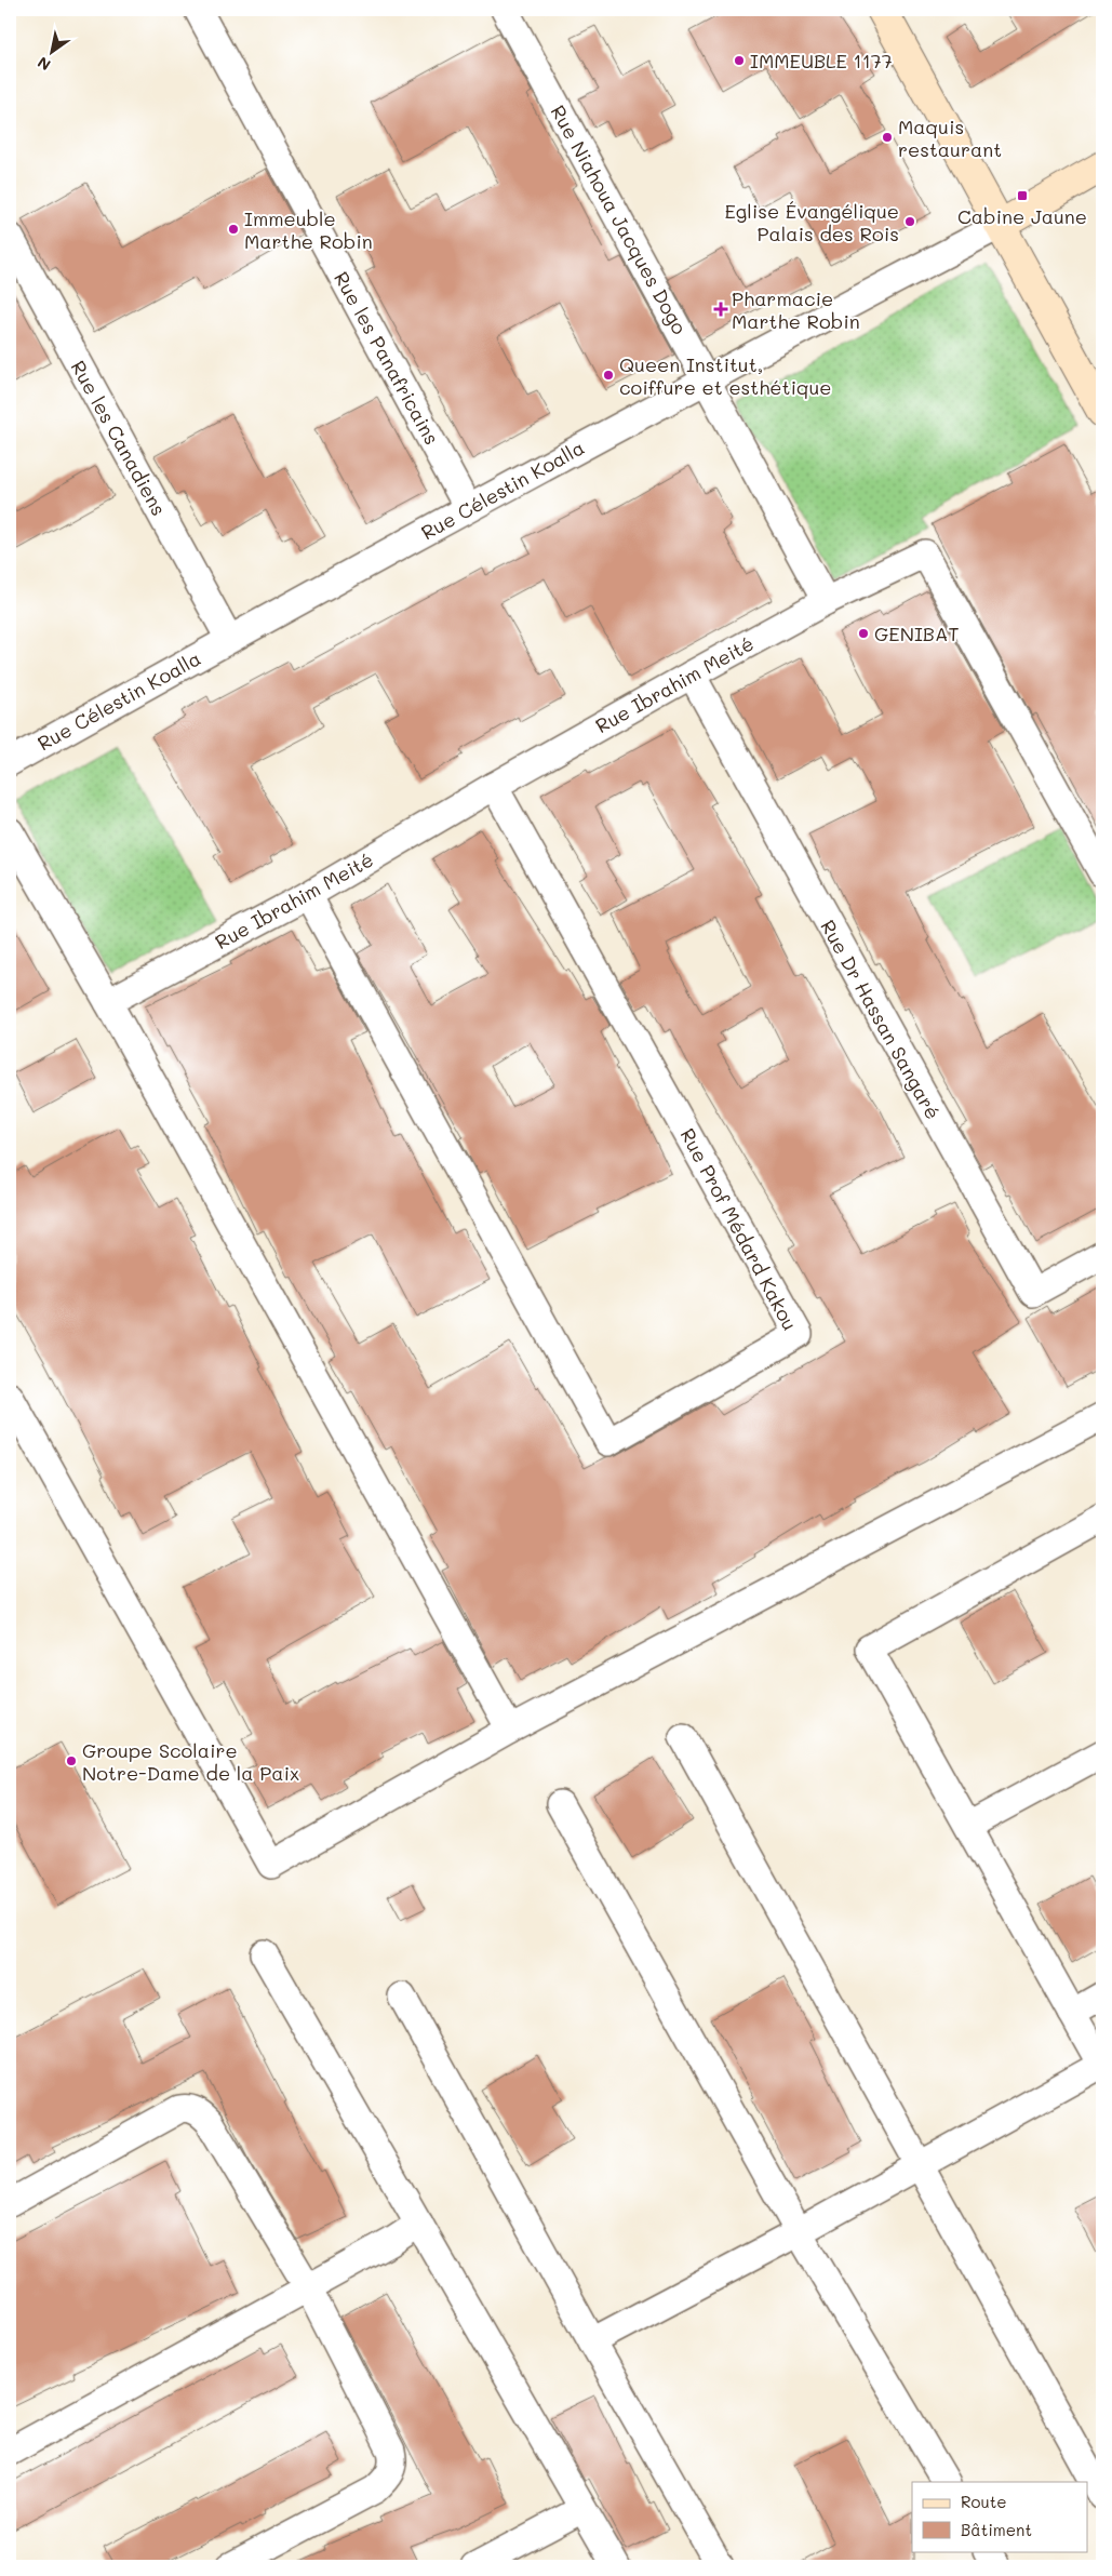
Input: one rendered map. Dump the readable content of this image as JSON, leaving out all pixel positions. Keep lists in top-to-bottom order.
{
  "streets": {
    "street": [
      "Rue Niahoua Jacques Dogo",
      "Rue les Panafricains",
      "Rue les Canadiens",
      "Rue Célestin Koalla",
      "Rue Ibrahim Meité",
      "Rue Dr Hassan Sangaré",
      "Rue Prof Médard Kakou"
    ]
  },
  "crossings": [
    ["Rue Niahoua Jacques Dogo", "Rue Célestin Koalla"],
    ["Rue Niahoua Jacques Dogo", "Rue Ibrahim Meité"],
    ["Rue les Panafricains", "Rue Célestin Koalla"],
    ["Rue les Canadiens", "Rue Célestin Koalla"],
    ["Rue Ibrahim Meité", "Rue Dr Hassan Sangaré"],
    ["Rue Ibrahim Meité", "Rue Prof Médard Kakou"]
  ],
  "places": {
    "other": [
      "IMMEUBLE 1177",
      "Maquis restaurant",
      "Eglise Évangélique Palais des Rois",
      "Immeuble Marthe Robin",
      "Queen Institut, coiffure et esthétique",
      "GENIBAT",
      "Groupe Scolaire Notre-Dame de la Paix"
    ],
    "transit": ["Cabine Jaune"],
    "health": ["Pharmacie Marthe Robin"]
  },
  "legend": ["Route", "Bâtiment"],
  "north": "bottom left"
}
